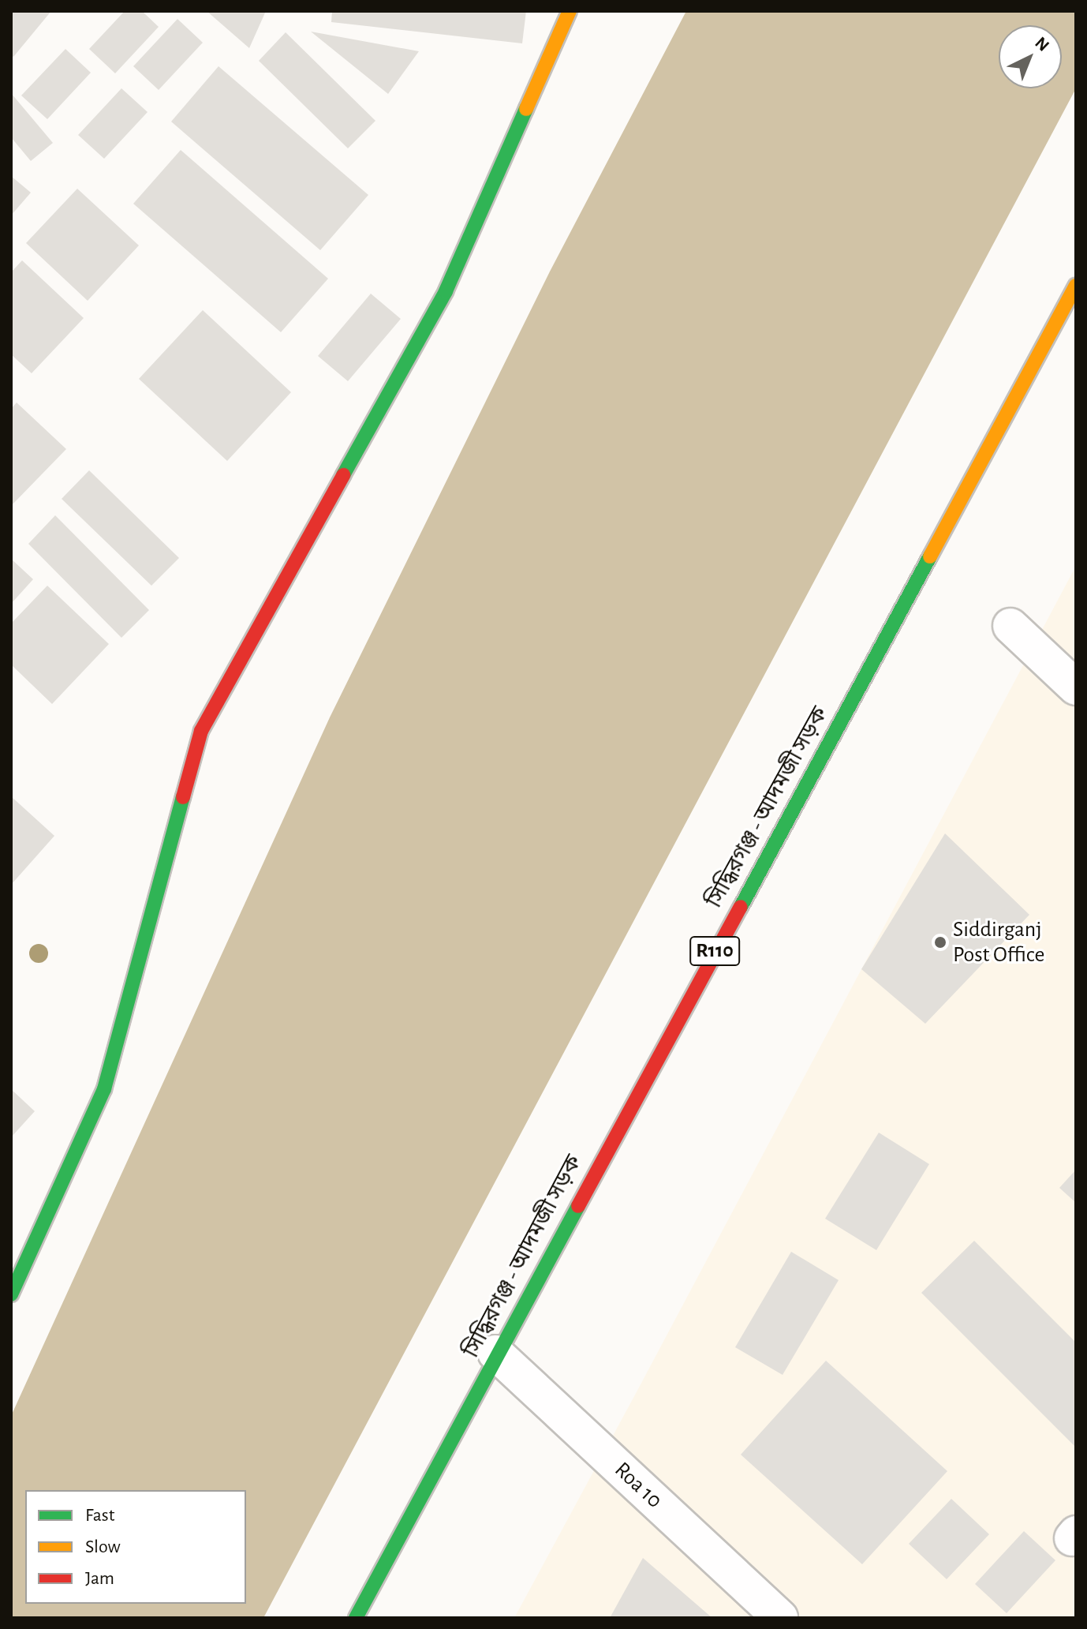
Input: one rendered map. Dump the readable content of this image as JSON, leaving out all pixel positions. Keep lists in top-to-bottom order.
{
  "streets": {
    "main road": ["সিদ্ধিরগঞ্জ - আদমজী সড়ক", "R110"],
    "street": ["Roa 10"]
  },
  "crossings": [
    ["সিদ্ধিরগঞ্জ - আদমজী সড়ক", "Roa 10"]
  ],
  "places": ["Siddirganj Post Office"],
  "legend": ["Fast", "Slow", "Jam"],
  "north": "top right"
}
